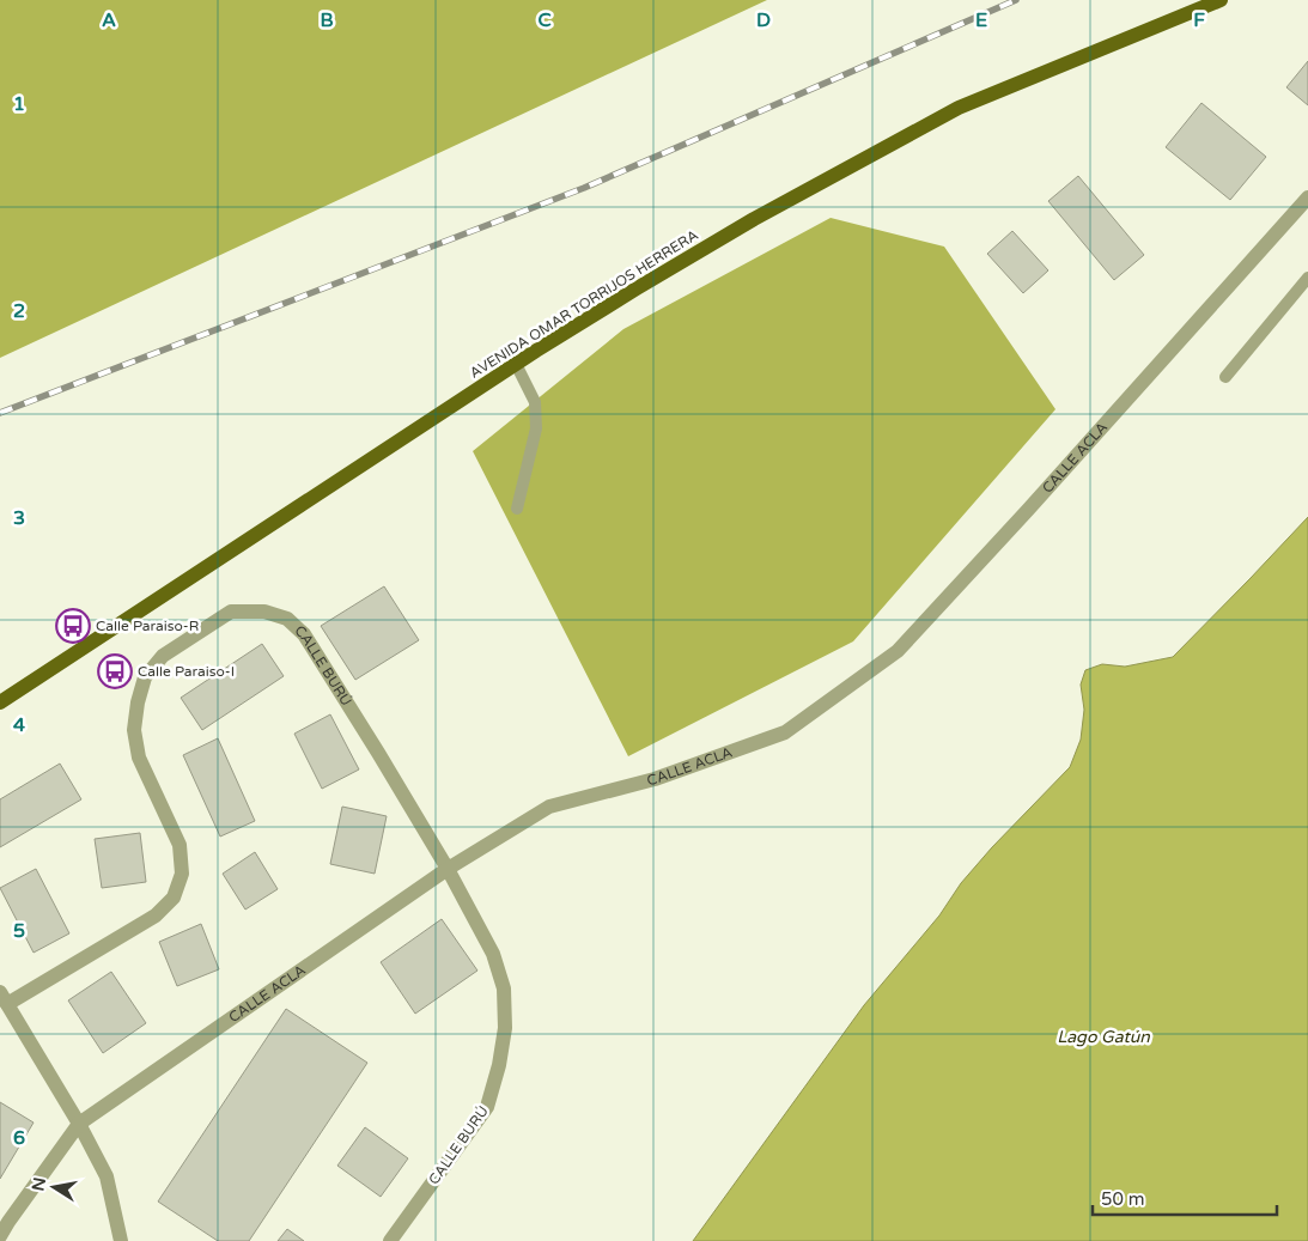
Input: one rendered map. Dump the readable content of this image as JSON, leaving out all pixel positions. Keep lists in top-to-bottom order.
{
  "streets": {
    "main road": ["AVENIDA OMAR TORRIJOS HERRERA"],
    "street": ["CALLE ACLA", "CALLE BURÚ"]
  },
  "crossings": [
    ["CALLE ACLA", "CALLE BURÚ"]
  ],
  "water": ["Lago Gatún"],
  "places": {
    "bus stop": ["Calle Paraiso-R", "Calle Paraiso-I"]
  },
  "scale_bar": "50 m",
  "north": "left",
  "grid": {
    "columns": [
      "A",
      "B",
      "C",
      "D",
      "E",
      "F"
    ],
    "rows": [
      "1",
      "2",
      "3",
      "4",
      "5",
      "6"
    ]
  }
}
